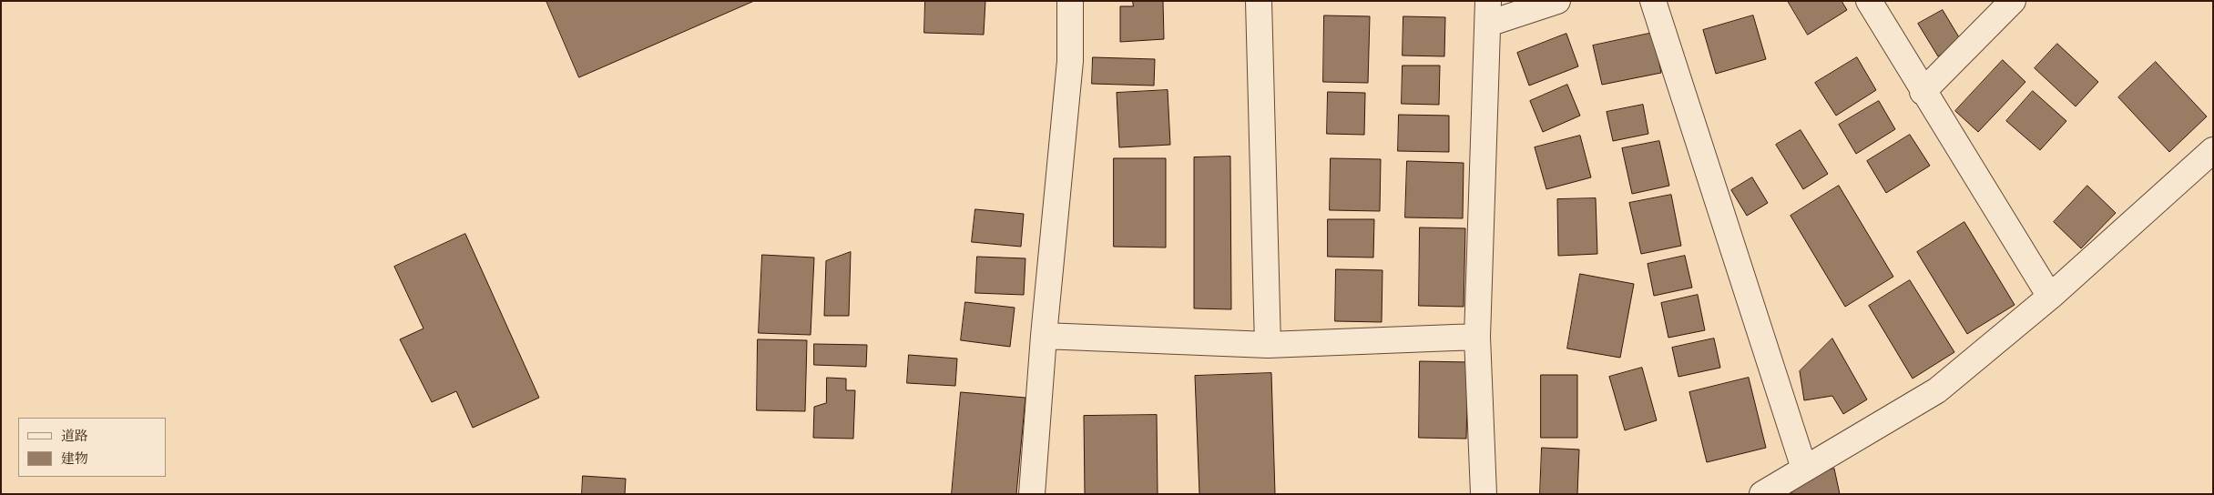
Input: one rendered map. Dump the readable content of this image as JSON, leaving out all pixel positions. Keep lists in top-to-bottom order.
{
  "legend": ["道路", "建物"]
}
